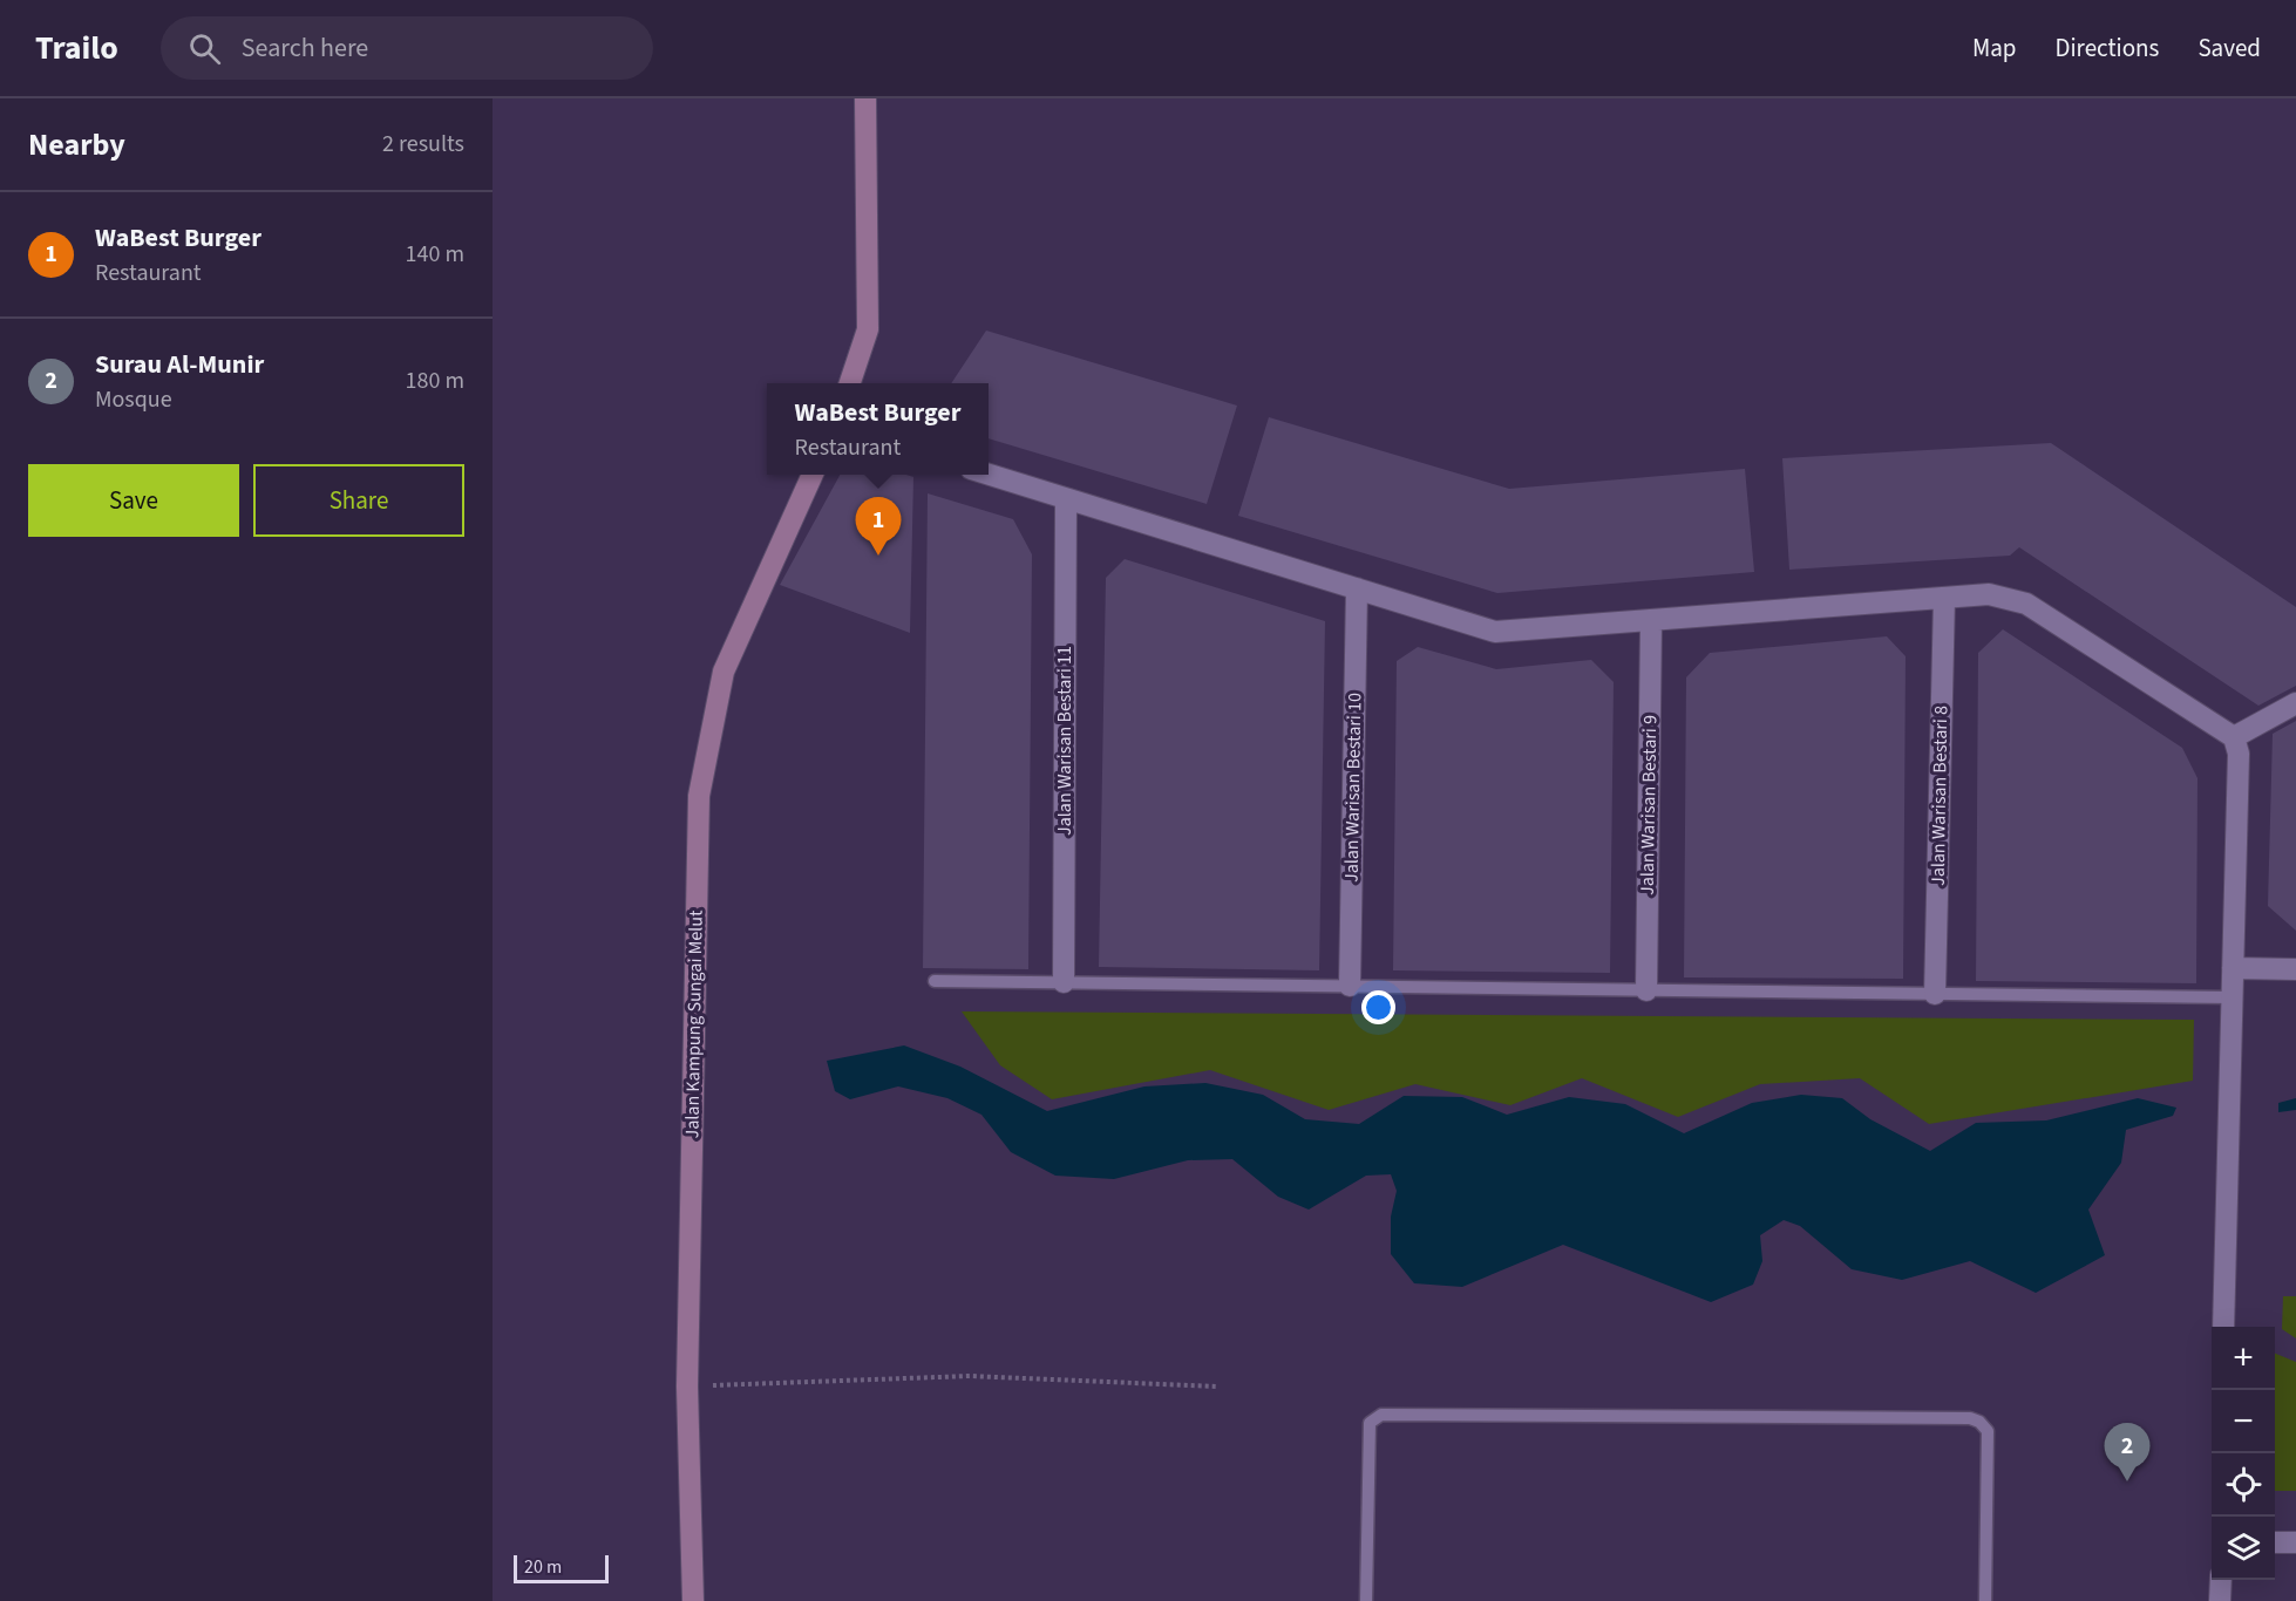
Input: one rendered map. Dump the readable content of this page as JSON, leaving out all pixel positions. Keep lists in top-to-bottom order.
{
  "streets": {
    "main road": ["Jalan Kampung Sungai Melut"],
    "street": [
      "Jalan Warisan Bestari 11",
      "Jalan Warisan Bestari 10",
      "Jalan Warisan Bestari 8",
      "Jalan Warisan Bestari 9"
    ]
  },
  "scale_bar": "20 m",
  "page": {
    "header": "Trailo",
    "search": "Search here",
    "nav": ["Map", "Directions", "Saved"],
    "heading": ["Nearby", "2 results"],
    "list": [
      {
        "mark": "1",
        "name": "WaBest Burger",
        "note": "Restaurant",
        "value": "140 m"
      },
      {
        "mark": "2",
        "name": "Surau Al-Munir",
        "note": "Mosque",
        "value": "180 m"
      }
    ],
    "popup": ["WaBest Burger", "Restaurant"],
    "buttons": ["Save", "Share"],
    "pins": ["1", "2"],
    "map_buttons": ["+", "−"],
    "scale": "20 m"
  }
}
